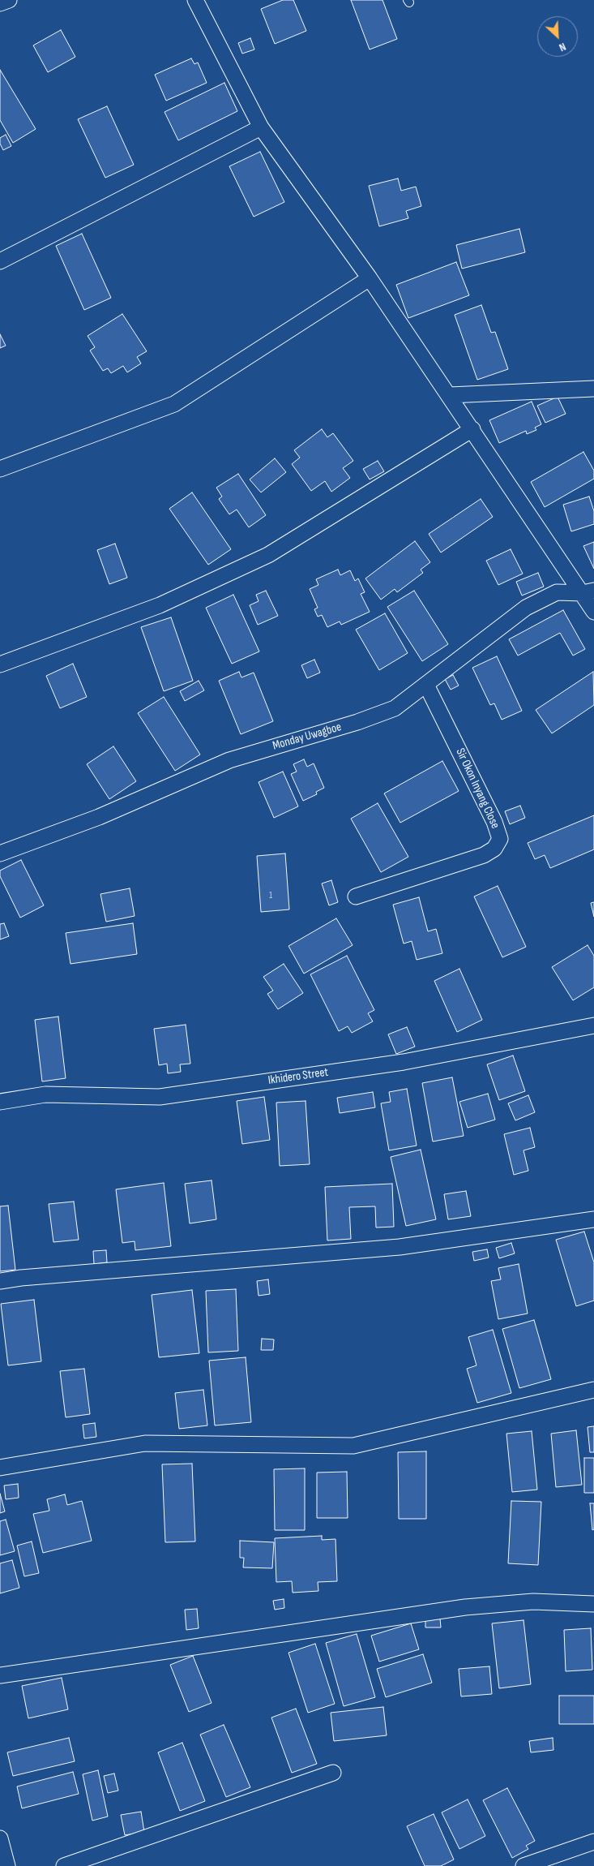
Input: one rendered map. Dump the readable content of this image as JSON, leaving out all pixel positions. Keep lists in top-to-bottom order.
{
  "streets": {
    "street": ["Monday Uwagboe", "Sir Okon Inyang Close", "Ikhidero Street"]
  },
  "crossings": [
    ["Monday Uwagboe", "Sir Okon Inyang Close"]
  ],
  "house_numbers": ["1"],
  "north": "bottom right"
}
